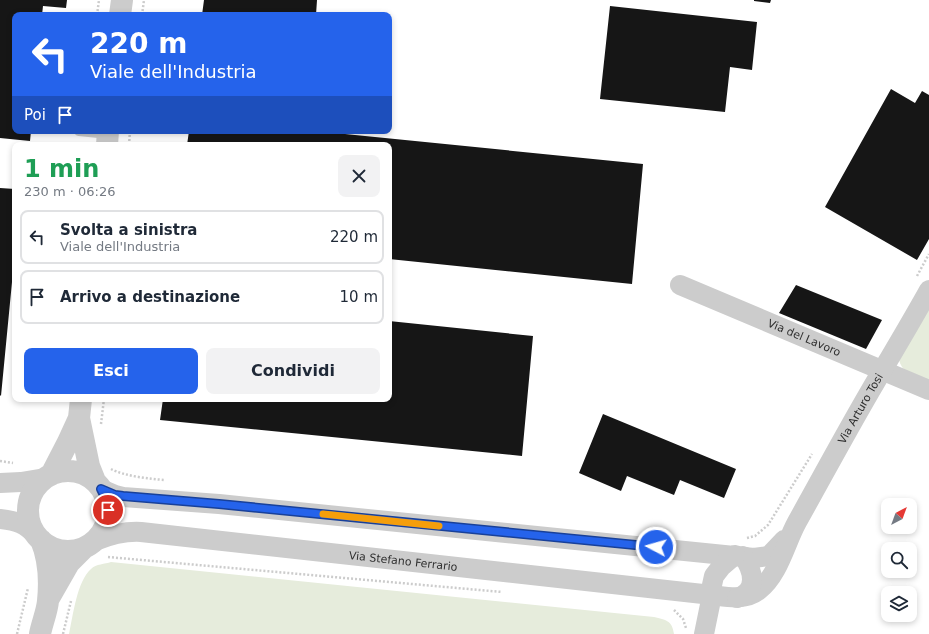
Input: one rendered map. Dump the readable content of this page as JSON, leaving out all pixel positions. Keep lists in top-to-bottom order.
{
  "streets": {
    "street": ["Via del Lavoro", "Via Arturo Tosi", "Via Stefano Ferrario"]
  },
  "crossings": [
    ["Via del Lavoro", "Via Arturo Tosi"],
    ["Via Arturo Tosi", "Via Stefano Ferrario"]
  ],
  "north": "top right",
  "page": {
    "turn": ["220 m", "Viale dell'Industria"],
    "then": "Poi",
    "heading": ["1 min", "230 m · 06:26"],
    "list": [
      {
        "name": "Svolta a sinistra",
        "note": "Viale dell'Industria",
        "value": "220 m"
      },
      {
        "name": "Arrivo a destinazione",
        "value": "10 m"
      }
    ],
    "buttons": ["Esci", "Condividi"]
  }
}
